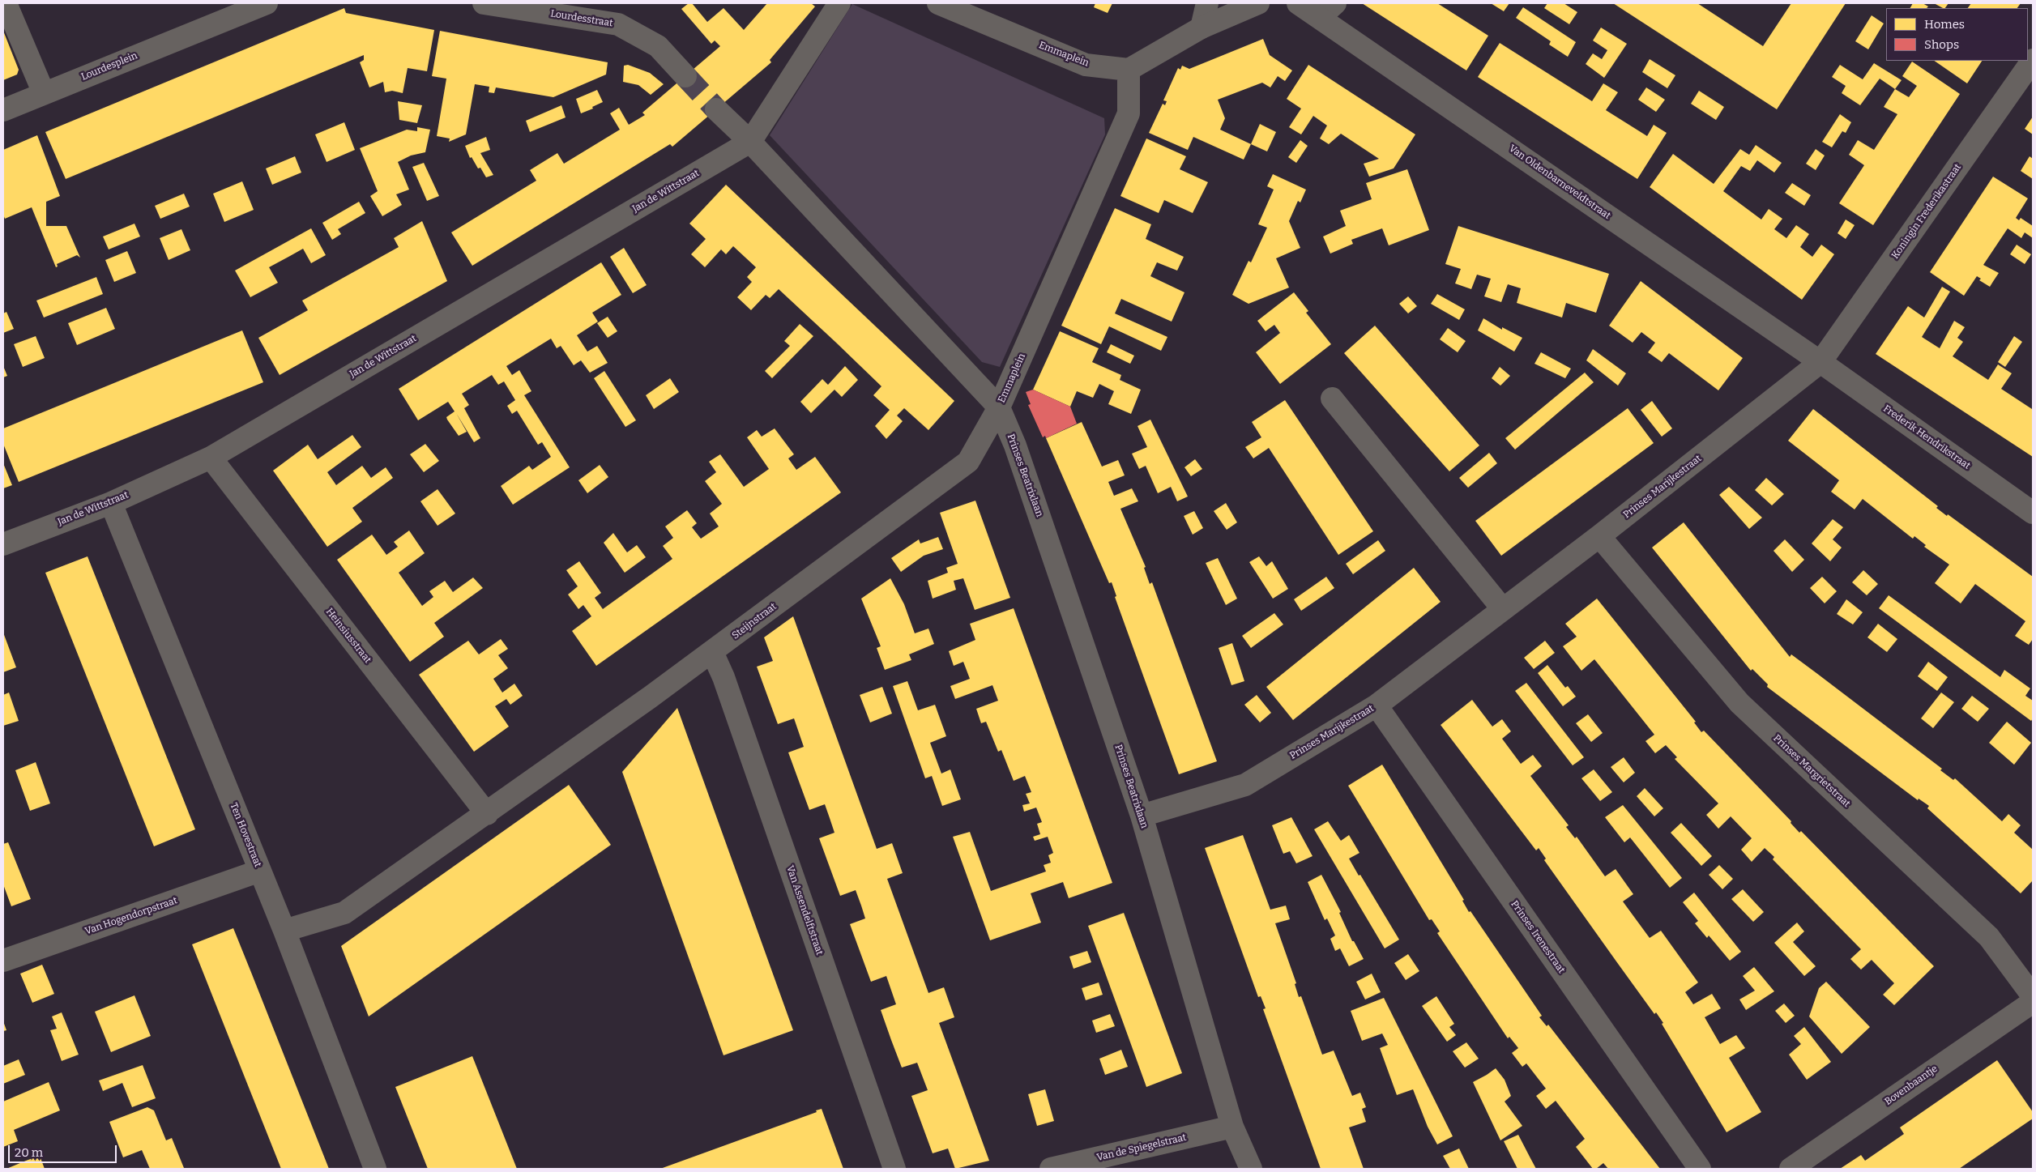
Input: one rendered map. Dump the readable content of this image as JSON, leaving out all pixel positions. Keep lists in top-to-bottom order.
{
  "streets": {
    "street": [
      "Lourdesstraat",
      "Emmaplein",
      "Lourdesplein",
      "Van Oldenbarneveldtstraat",
      "Jan de Wittstraat",
      "Koningin Frederikastraat",
      "Frederik Hendrikstraat",
      "Prinses Beatrixlaan",
      "Prinses Marijkestraat",
      "Steijnstraat",
      "Heinsiusstraat",
      "Prinses Margrietstraat",
      "Ten Hovestraat",
      "Van Assendelftstraat",
      "Van Hogendorpstraat",
      "Prinses Irenestraat",
      "Bovenbaantje",
      "Van de Spiegelstraat"
    ]
  },
  "crossings": [
    ["Emmaplein", "Jan de Wittstraat"],
    ["Emmaplein", "Prinses Beatrixlaan"],
    ["Emmaplein", "Steijnstraat"],
    ["Van Oldenbarneveldtstraat", "Koningin Frederikastraat"],
    ["Van Oldenbarneveldtstraat", "Frederik Hendrikstraat"],
    ["Van Oldenbarneveldtstraat", "Prinses Marijkestraat"],
    ["Jan de Wittstraat", "Heinsiusstraat"],
    ["Jan de Wittstraat", "Ten Hovestraat"],
    ["Koningin Frederikastraat", "Frederik Hendrikstraat"],
    ["Koningin Frederikastraat", "Prinses Marijkestraat"],
    ["Frederik Hendrikstraat", "Prinses Marijkestraat"],
    ["Prinses Beatrixlaan", "Prinses Marijkestraat"],
    ["Prinses Beatrixlaan", "Steijnstraat"],
    ["Prinses Beatrixlaan", "Van de Spiegelstraat"],
    ["Prinses Marijkestraat", "Prinses Margrietstraat"],
    ["Prinses Marijkestraat", "Prinses Irenestraat"],
    ["Steijnstraat", "Heinsiusstraat"],
    ["Steijnstraat", "Van Assendelftstraat"],
    ["Ten Hovestraat", "Van Hogendorpstraat"]
  ],
  "legend": ["Homes", "Shops"],
  "scale_bar": "20 m"
}
